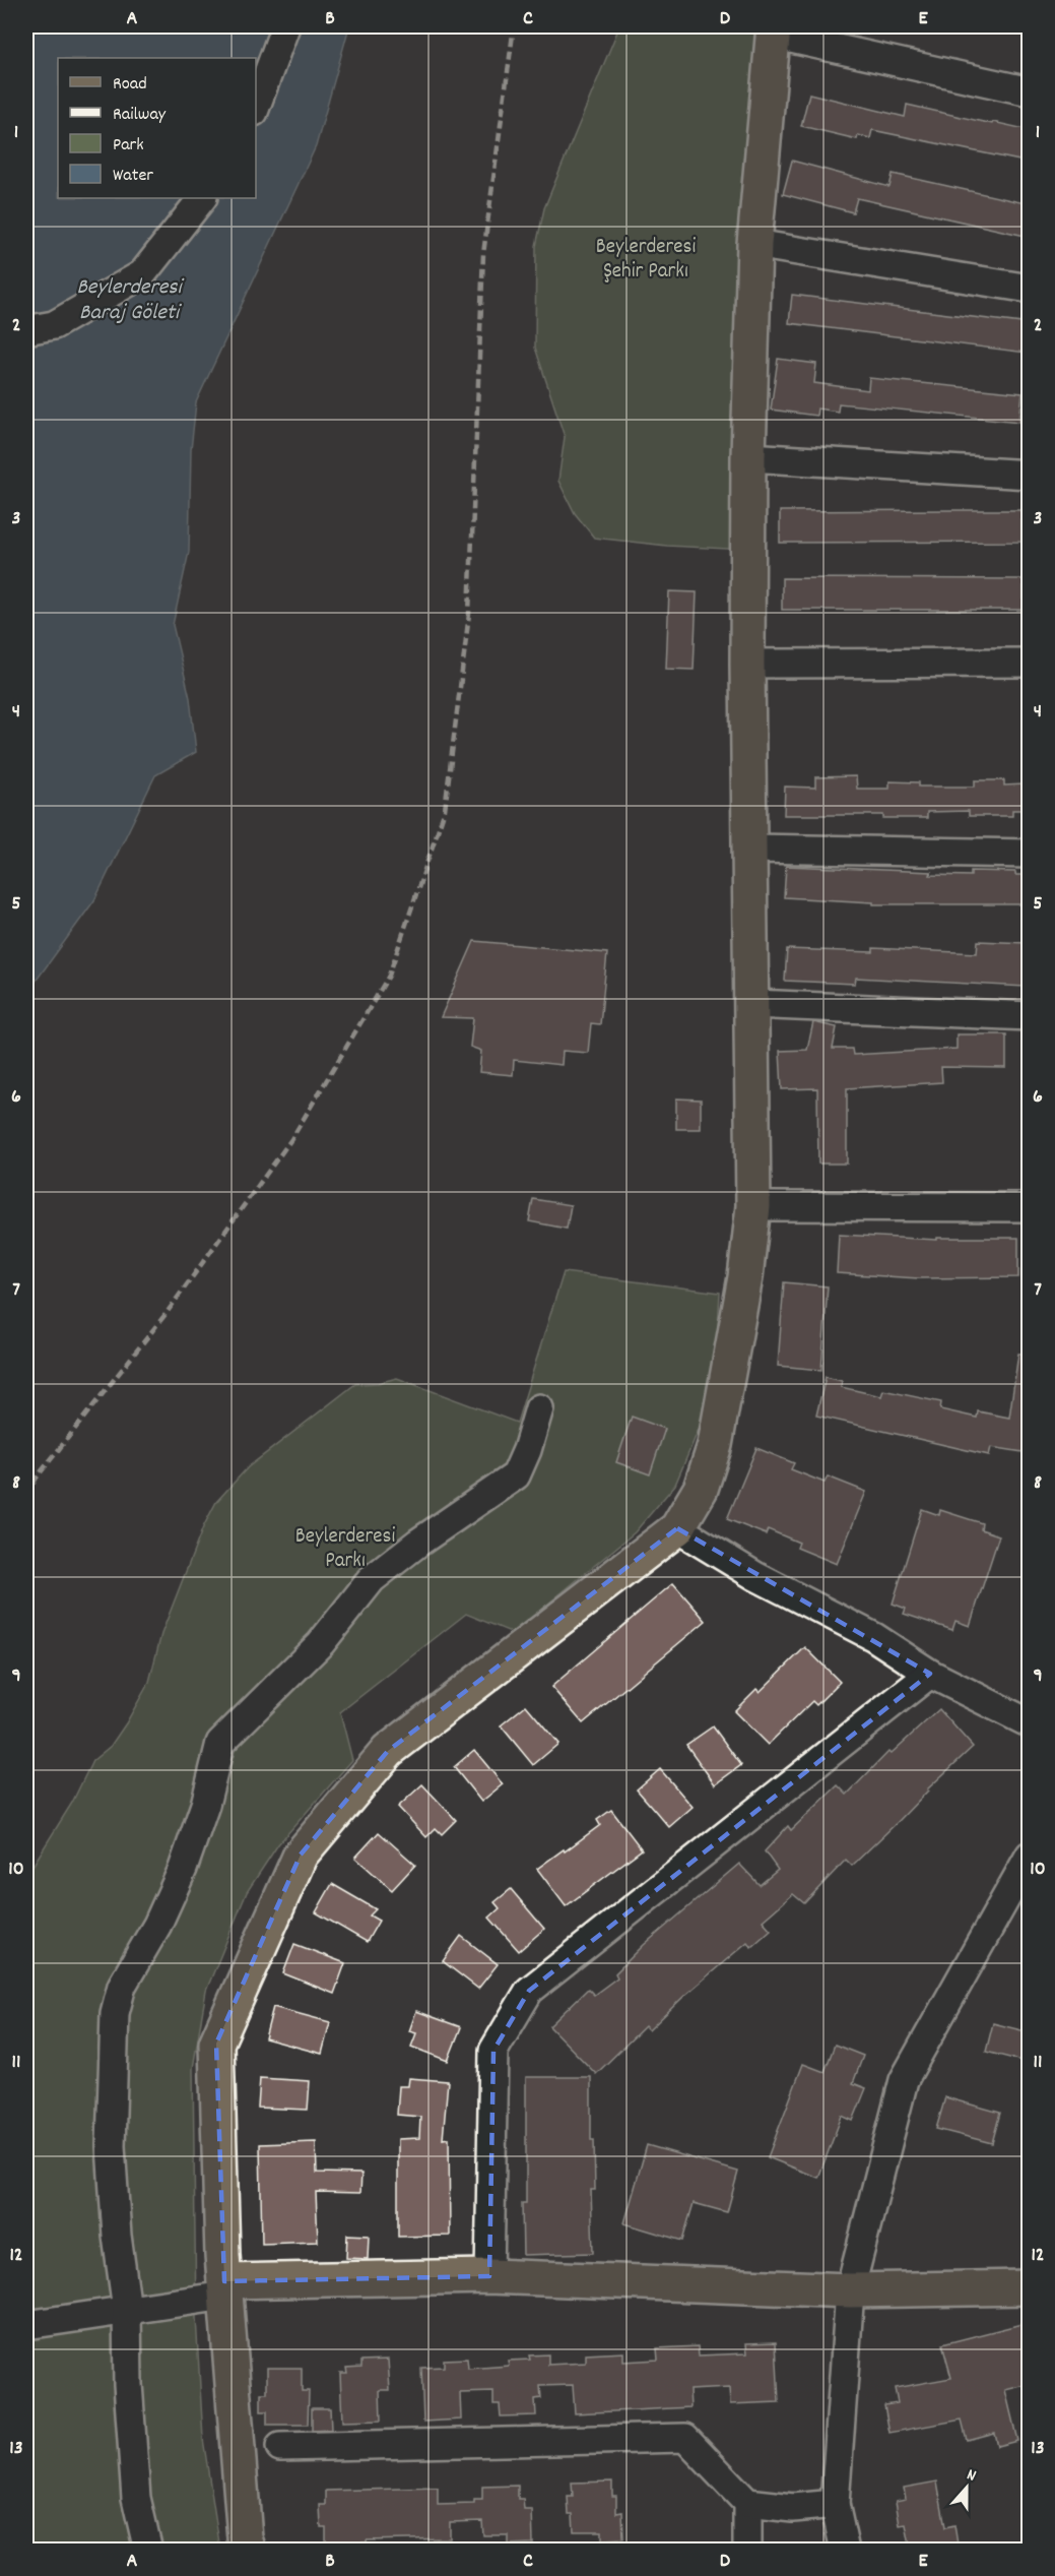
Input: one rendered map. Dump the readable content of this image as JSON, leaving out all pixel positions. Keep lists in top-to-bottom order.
{
  "water": ["Beylerderesi Baraj Göleti"],
  "parks": ["Beylerderesi Şehir Parkı", "Beylerderesi Parkı"],
  "legend": [
    "Road",
    "Railway",
    "Park",
    "Water"
  ],
  "north": "top",
  "grid": {
    "columns": [
      "A",
      "B",
      "C",
      "D",
      "E"
    ],
    "rows": [
      "1",
      "2",
      "3",
      "4",
      "5",
      "6",
      "7",
      "8",
      "9",
      "10",
      "11",
      "12",
      "13"
    ]
  }
}
